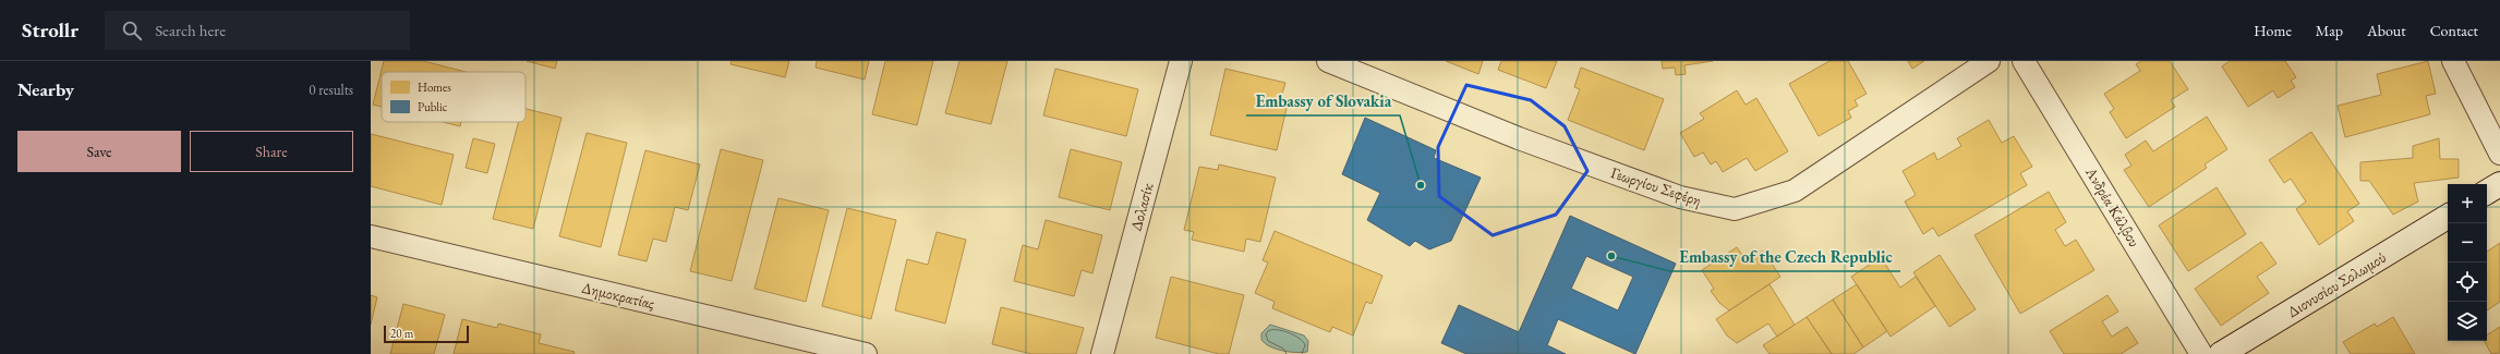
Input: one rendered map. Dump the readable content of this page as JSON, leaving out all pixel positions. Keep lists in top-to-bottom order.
{
  "streets": {
    "street": [
      "Γεωργίου Σεφέρη",
      "Δολασίκ",
      "Ανδρέα Κάλβου",
      "Διονυσίου Σολωμού",
      "Δημοκρατίας"
    ]
  },
  "places": ["Embassy of Slovakia", "Embassy of the Czech Republic"],
  "legend": ["Homes", "Public"],
  "scale_bar": "20 m",
  "page": {
    "header": "Strollr",
    "search": "Search here",
    "nav": [
      "Home",
      "Map",
      "About",
      "Contact"
    ],
    "heading": ["Nearby", "0 results"],
    "buttons": ["Save", "Share"],
    "map_buttons": ["+", "−"],
    "scale": "20 m"
  }
}
